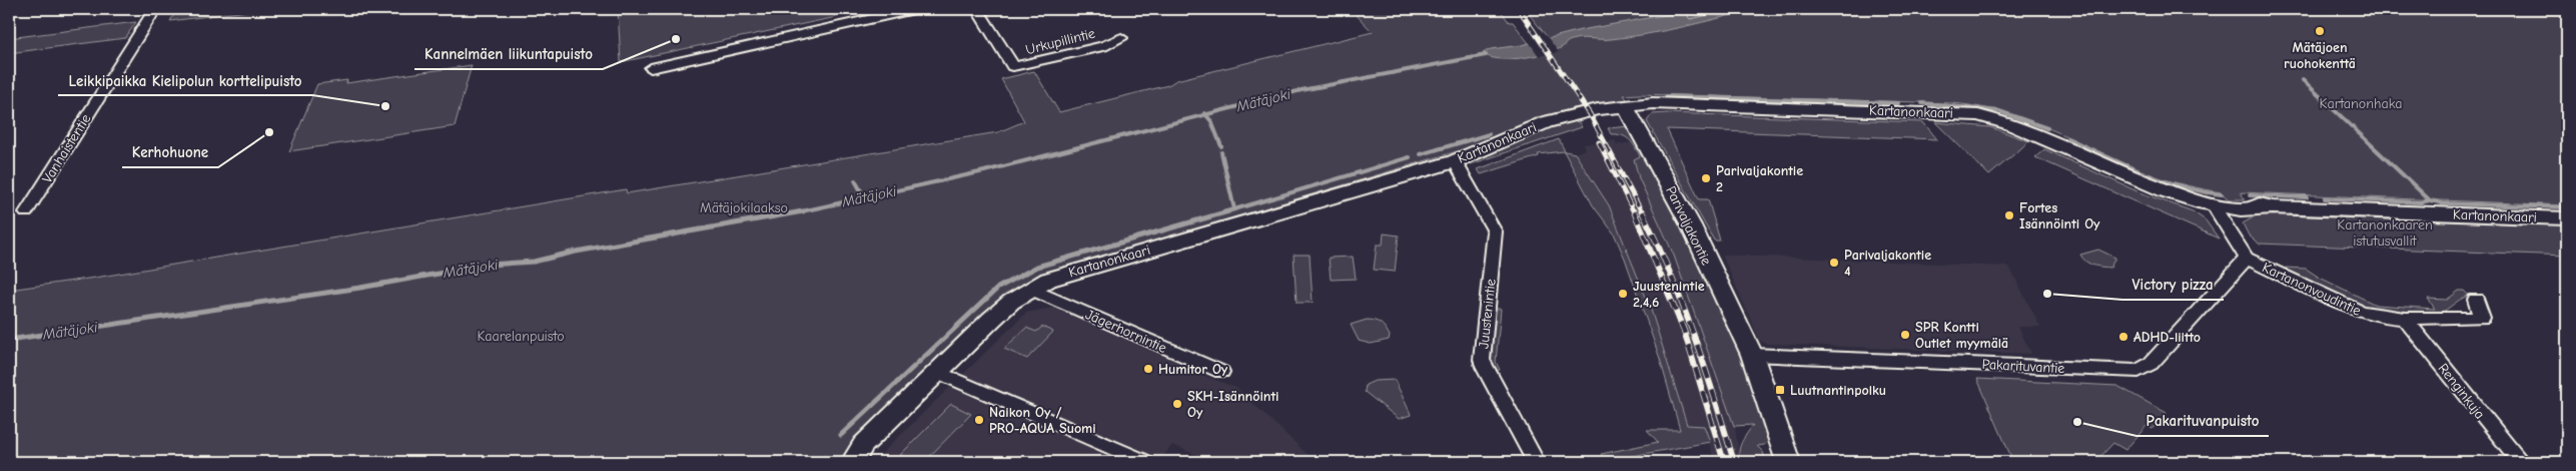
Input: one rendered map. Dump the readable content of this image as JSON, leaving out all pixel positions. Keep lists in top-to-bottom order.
{
  "streets": {
    "street": [
      "Urkupillintie",
      "Kartanonkaari",
      "Vanhaistentie",
      "Parivaljakontie",
      "Kartanonvoudintie",
      "Juustenintie",
      "Jägerhornintie",
      "Pakarituvantie",
      "Renginkuja"
    ]
  },
  "crossings": [
    ["Kartanonkaari", "Parivaljakontie"],
    ["Kartanonkaari", "Kartanonvoudintie"],
    ["Kartanonkaari", "Juustenintie"],
    ["Kartanonkaari", "Jägerhornintie"],
    ["Parivaljakontie", "Pakarituvantie"],
    ["Kartanonvoudintie", "Pakarituvantie"],
    ["Kartanonvoudintie", "Renginkuja"]
  ],
  "water": ["Mätäjoki"],
  "parks": [
    "Kartanonhaka",
    "Mätäjokilaakso",
    "Kartanonkaaren istutusvallit",
    "Kaarelanpuisto"
  ],
  "places": {
    "other": [
      "Mätäjoen ruohokenttä",
      "Kannelmäen liikuntapuisto",
      "Leikkipaikka Kielipolun korttelipuisto",
      "Kerhohuone",
      "Parivaljakontie 2",
      "Fortes Isännöinti Oy",
      "Parivaljakontie 4",
      "Juustenintie 2,4,6",
      "Victory pizza",
      "SPR Kontti Outlet myymälä",
      "ADHD-liitto",
      "Humitor Oy",
      "SKH-Isännöinti Oy",
      "Naikon Oy / PRO-AQUA Suomi",
      "Pakarituvanpuisto"
    ],
    "transit": ["Luutnantinpolku"]
  }
}
